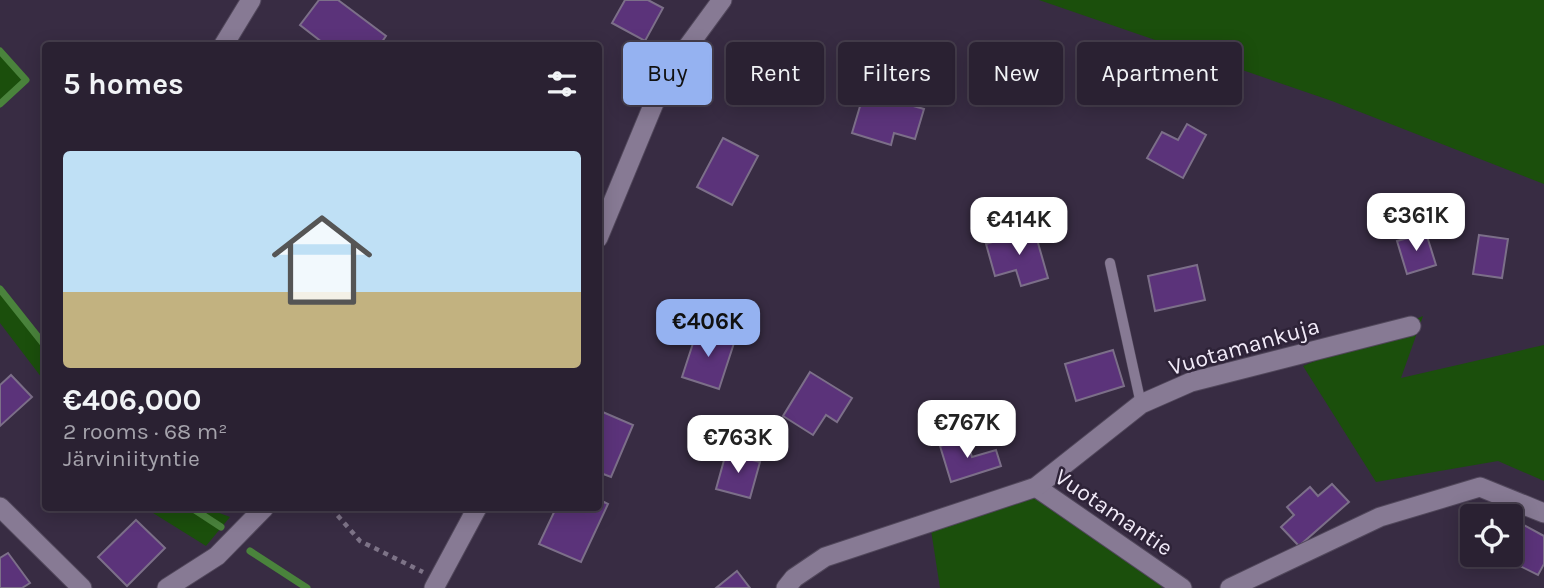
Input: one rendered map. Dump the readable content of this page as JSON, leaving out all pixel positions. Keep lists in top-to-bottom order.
{
  "streets": {
    "street": ["Vuotamankuja", "Vuotamantie"]
  },
  "crossings": [
    ["Vuotamankuja", "Vuotamantie"]
  ],
  "page": {
    "chip": [
      "Buy",
      "Rent",
      "Filters",
      "New",
      "Apartment"
    ],
    "heading": "5 homes",
    "list": [
      {
        "name": "€406,000",
        "note": "2 rooms · 68 m² · Järviniityntie"
      }
    ],
    "price": [
      "€361K",
      "€414K",
      "€406K",
      "€767K",
      "€763K"
    ]
  }
}
